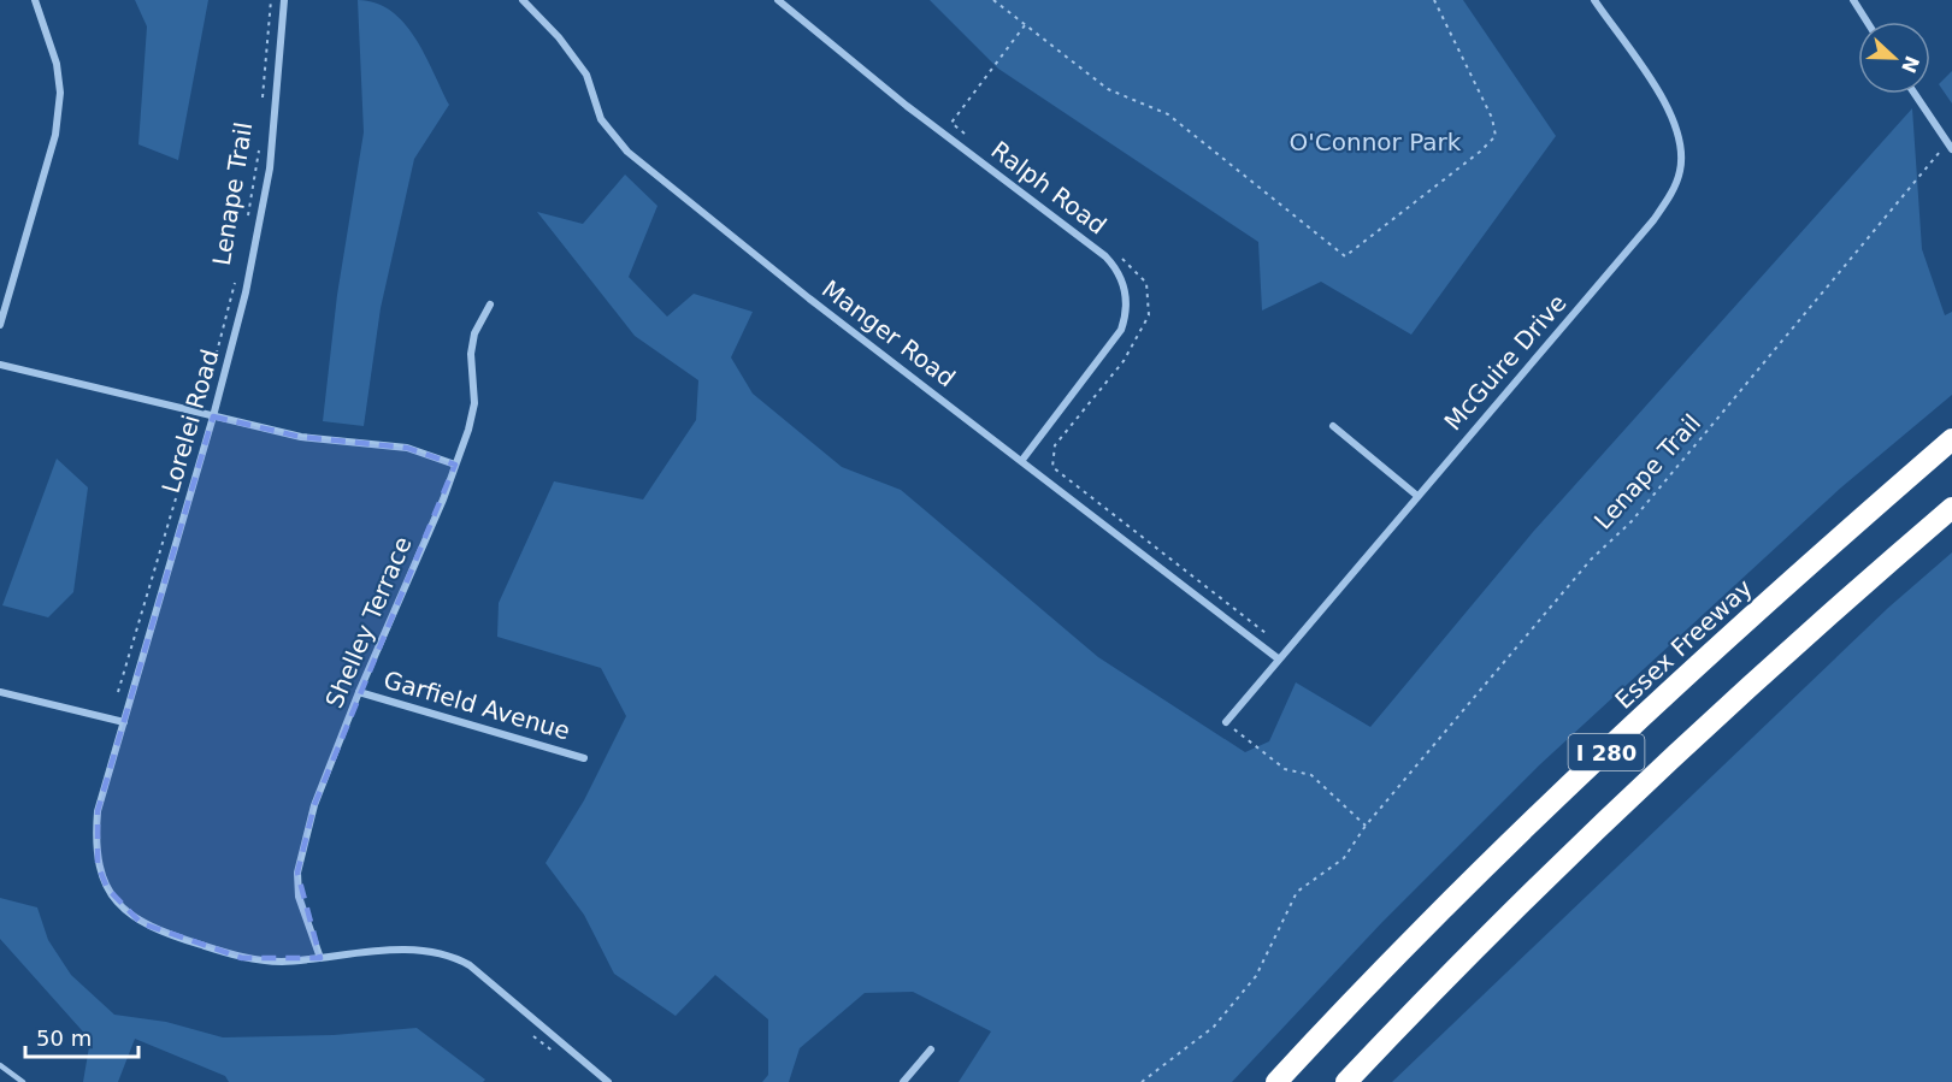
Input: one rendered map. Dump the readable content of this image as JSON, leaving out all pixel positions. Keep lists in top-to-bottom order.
{
  "streets": {
    "highway": ["Essex Freeway", "I 280"],
    "street": [
      "Ralph Road",
      "Manger Road",
      "McGuire Drive",
      "Lorelei Road",
      "Shelley Terrace",
      "Garfield Avenue"
    ],
    "path": ["Lenape Trail"]
  },
  "crossings": [
    ["Ralph Road", "Manger Road"],
    ["Manger Road", "McGuire Drive"],
    ["Lorelei Road", "Shelley Terrace"],
    ["Shelley Terrace", "Garfield Avenue"]
  ],
  "parks": ["O'Connor Park"],
  "scale_bar": "50 m",
  "north": "right"
}
